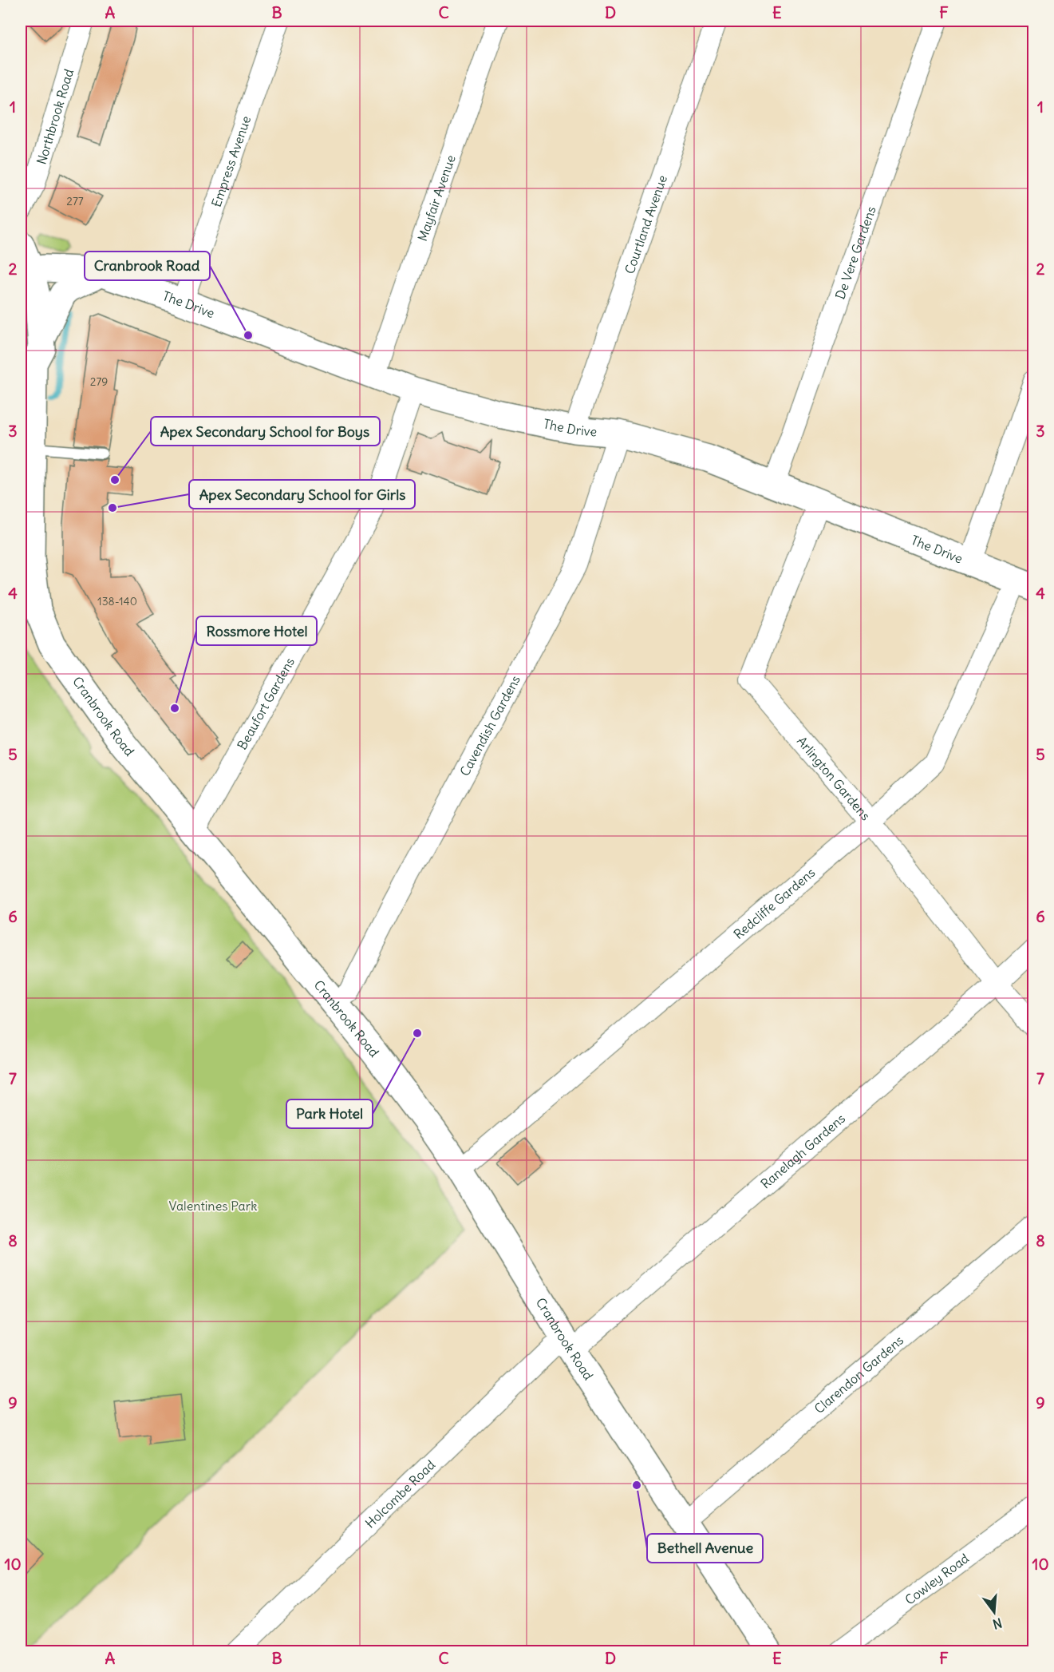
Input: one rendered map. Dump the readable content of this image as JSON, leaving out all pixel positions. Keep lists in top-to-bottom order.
{
  "streets": {
    "main road": ["The Drive", "Cranbrook Road"],
    "street": [
      "Northbrook Road",
      "Empress Avenue",
      "Mayfair Avenue",
      "Courtland Avenue",
      "De Vere Gardens",
      "Beaufort Gardens",
      "Cavendish Gardens",
      "Arlington Gardens",
      "Redcliffe Gardens",
      "Ranelagh Gardens",
      "Clarendon Gardens",
      "Holcombe Road",
      "Cowley Road"
    ]
  },
  "crossings": [
    ["Empress Avenue", "The Drive"],
    ["Mayfair Avenue", "The Drive"],
    ["Courtland Avenue", "The Drive"],
    ["De Vere Gardens", "The Drive"],
    ["The Drive", "Beaufort Gardens"],
    ["The Drive", "Cranbrook Road"],
    ["The Drive", "Cavendish Gardens"],
    ["The Drive", "Arlington Gardens"],
    ["The Drive", "Redcliffe Gardens"],
    ["Beaufort Gardens", "Cranbrook Road"],
    ["Cranbrook Road", "Cavendish Gardens"],
    ["Cranbrook Road", "Redcliffe Gardens"],
    ["Cranbrook Road", "Ranelagh Gardens"],
    ["Cranbrook Road", "Clarendon Gardens"],
    ["Cranbrook Road", "Holcombe Road"],
    ["Arlington Gardens", "Redcliffe Gardens"],
    ["Arlington Gardens", "Ranelagh Gardens"],
    ["Ranelagh Gardens", "Holcombe Road"]
  ],
  "parks": ["Valentines Park"],
  "places": [
    "Cranbrook Road",
    "Apex Secondary School for Boys",
    "Apex Secondary School for Girls",
    "Rossmore Hotel",
    "Park Hotel",
    "Bethell Avenue"
  ],
  "house_numbers": ["277", "279", "138-140"],
  "north": "bottom",
  "grid": {
    "columns": [
      "A",
      "B",
      "C",
      "D",
      "E",
      "F"
    ],
    "rows": [
      "1",
      "2",
      "3",
      "4",
      "5",
      "6",
      "7",
      "8",
      "9",
      "10"
    ]
  }
}
